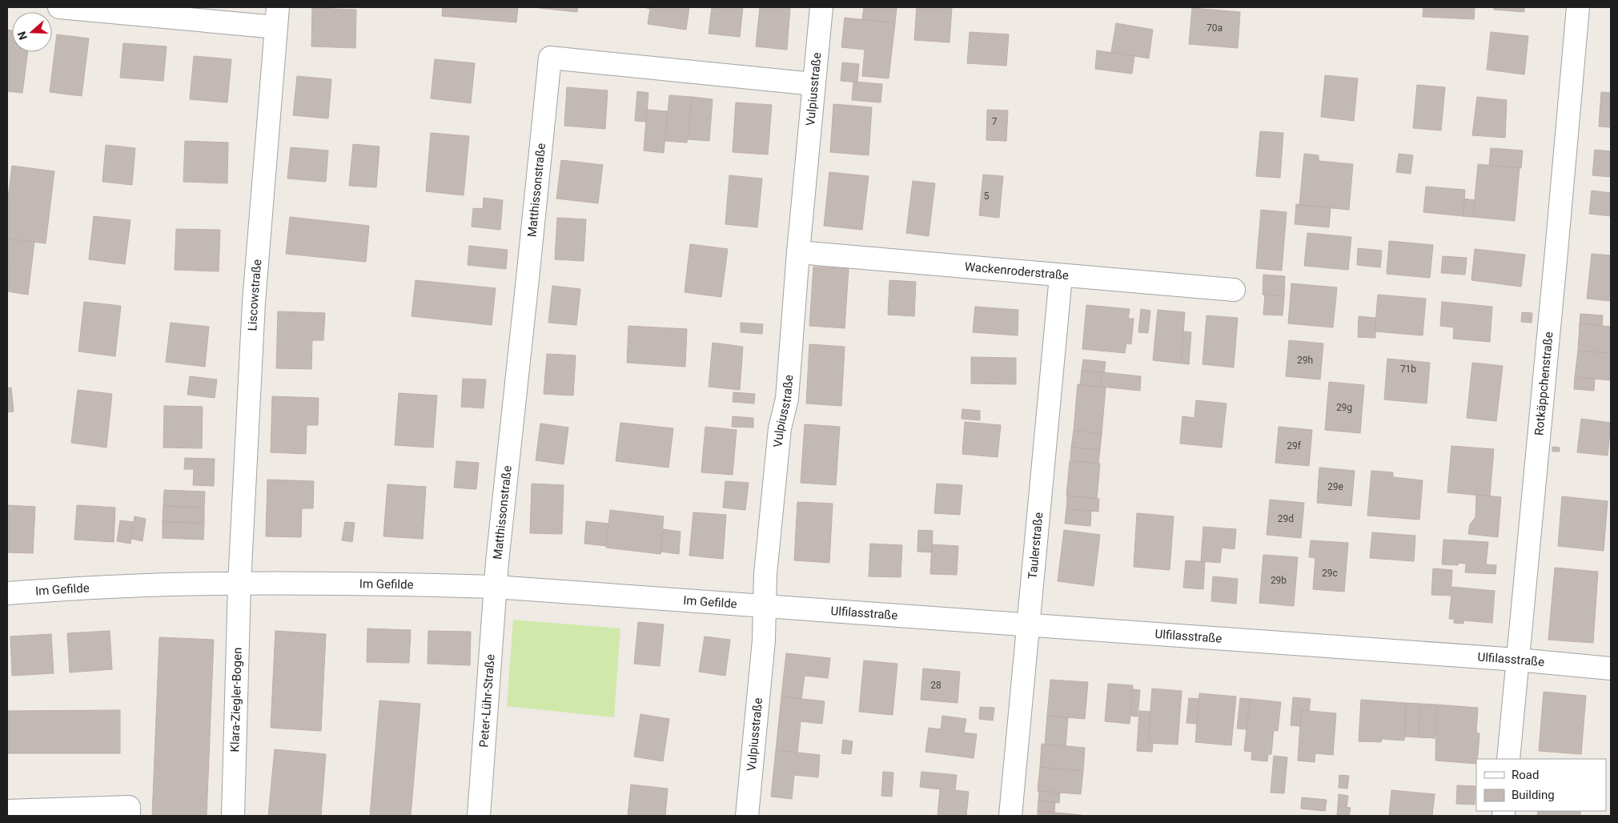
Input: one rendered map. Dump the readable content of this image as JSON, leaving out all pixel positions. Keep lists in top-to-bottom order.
{
  "streets": {
    "street": [
      "Vulpiusstraße",
      "Matthissonstraße",
      "Wackenroderstraße",
      "Liscowstraße",
      "Rotkäppchenstraße",
      "Taulerstraße",
      "Im Gefilde",
      "Ulfilasstraße",
      "Klara-Ziegler-Bogen",
      "Peter-Lühr-Straße"
    ]
  },
  "crossings": [
    ["Vulpiusstraße", "Matthissonstraße"],
    ["Vulpiusstraße", "Wackenroderstraße"],
    ["Vulpiusstraße", "Im Gefilde"],
    ["Vulpiusstraße", "Ulfilasstraße"],
    ["Matthissonstraße", "Im Gefilde"],
    ["Matthissonstraße", "Peter-Lühr-Straße"],
    ["Wackenroderstraße", "Taulerstraße"],
    ["Liscowstraße", "Im Gefilde"],
    ["Liscowstraße", "Klara-Ziegler-Bogen"],
    ["Rotkäppchenstraße", "Ulfilasstraße"],
    ["Taulerstraße", "Ulfilasstraße"],
    ["Im Gefilde", "Ulfilasstraße"],
    ["Im Gefilde", "Klara-Ziegler-Bogen"],
    ["Im Gefilde", "Peter-Lühr-Straße"]
  ],
  "house_numbers": [
    "70a",
    "7",
    "5",
    "29h",
    "71b",
    "29g",
    "29f",
    "29e",
    "29d",
    "29c",
    "29b",
    "28"
  ],
  "legend": ["Road", "Building"],
  "north": "left"
}
